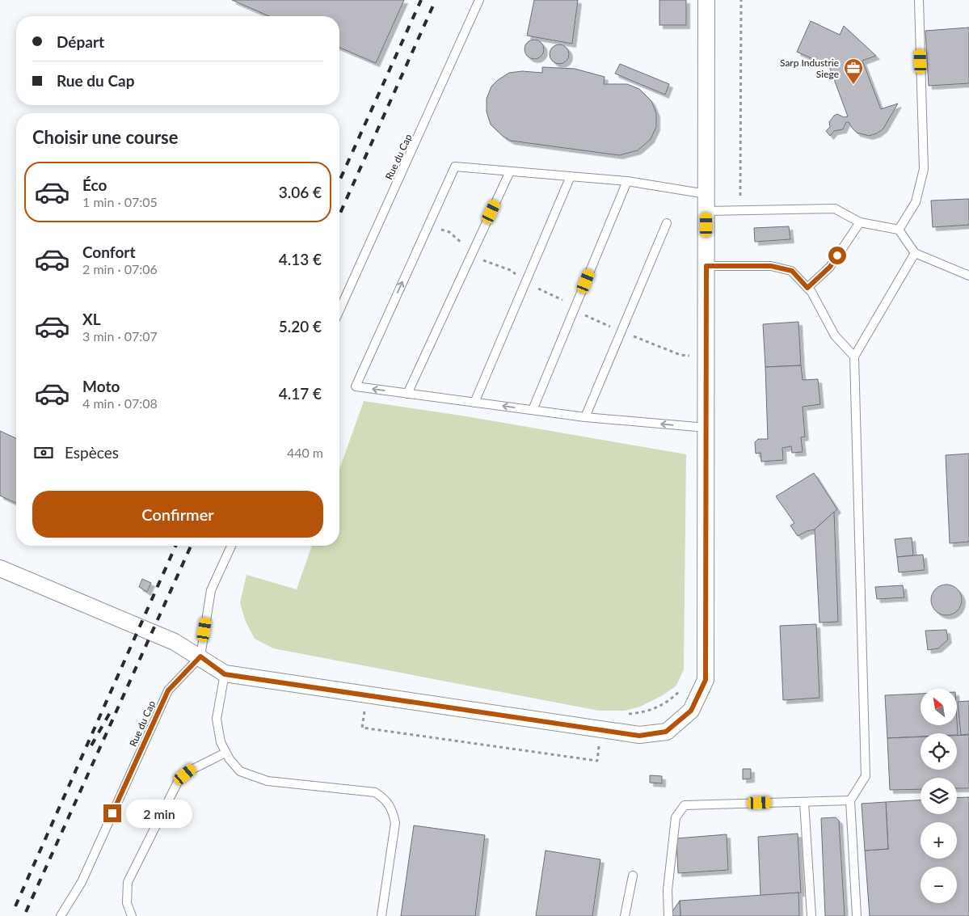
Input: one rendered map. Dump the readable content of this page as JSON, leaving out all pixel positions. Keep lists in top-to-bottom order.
{
  "streets": {
    "lane": ["Rue du Cap"]
  },
  "places": {
    "office": ["Sarp Industrie Siege"]
  },
  "north": "top left",
  "page": {
    "banner": ["Départ", "Rue du Cap"],
    "heading": "Choisir une course",
    "list": [
      {
        "name": "Éco",
        "note": "1 min · 07:05",
        "value": "3.06 €"
      },
      {
        "name": "Confort",
        "note": "2 min · 07:06",
        "value": "4.13 €"
      },
      {
        "name": "XL",
        "note": "3 min · 07:07",
        "value": "5.20 €"
      },
      {
        "name": "Moto",
        "note": "4 min · 07:08",
        "value": "4.17 €"
      }
    ],
    "pay": ["Espèces", "440 m"],
    "buttons": "Confirmer",
    "map_buttons": ["+", "−"],
    "bubble": "2 min"
  }
}
